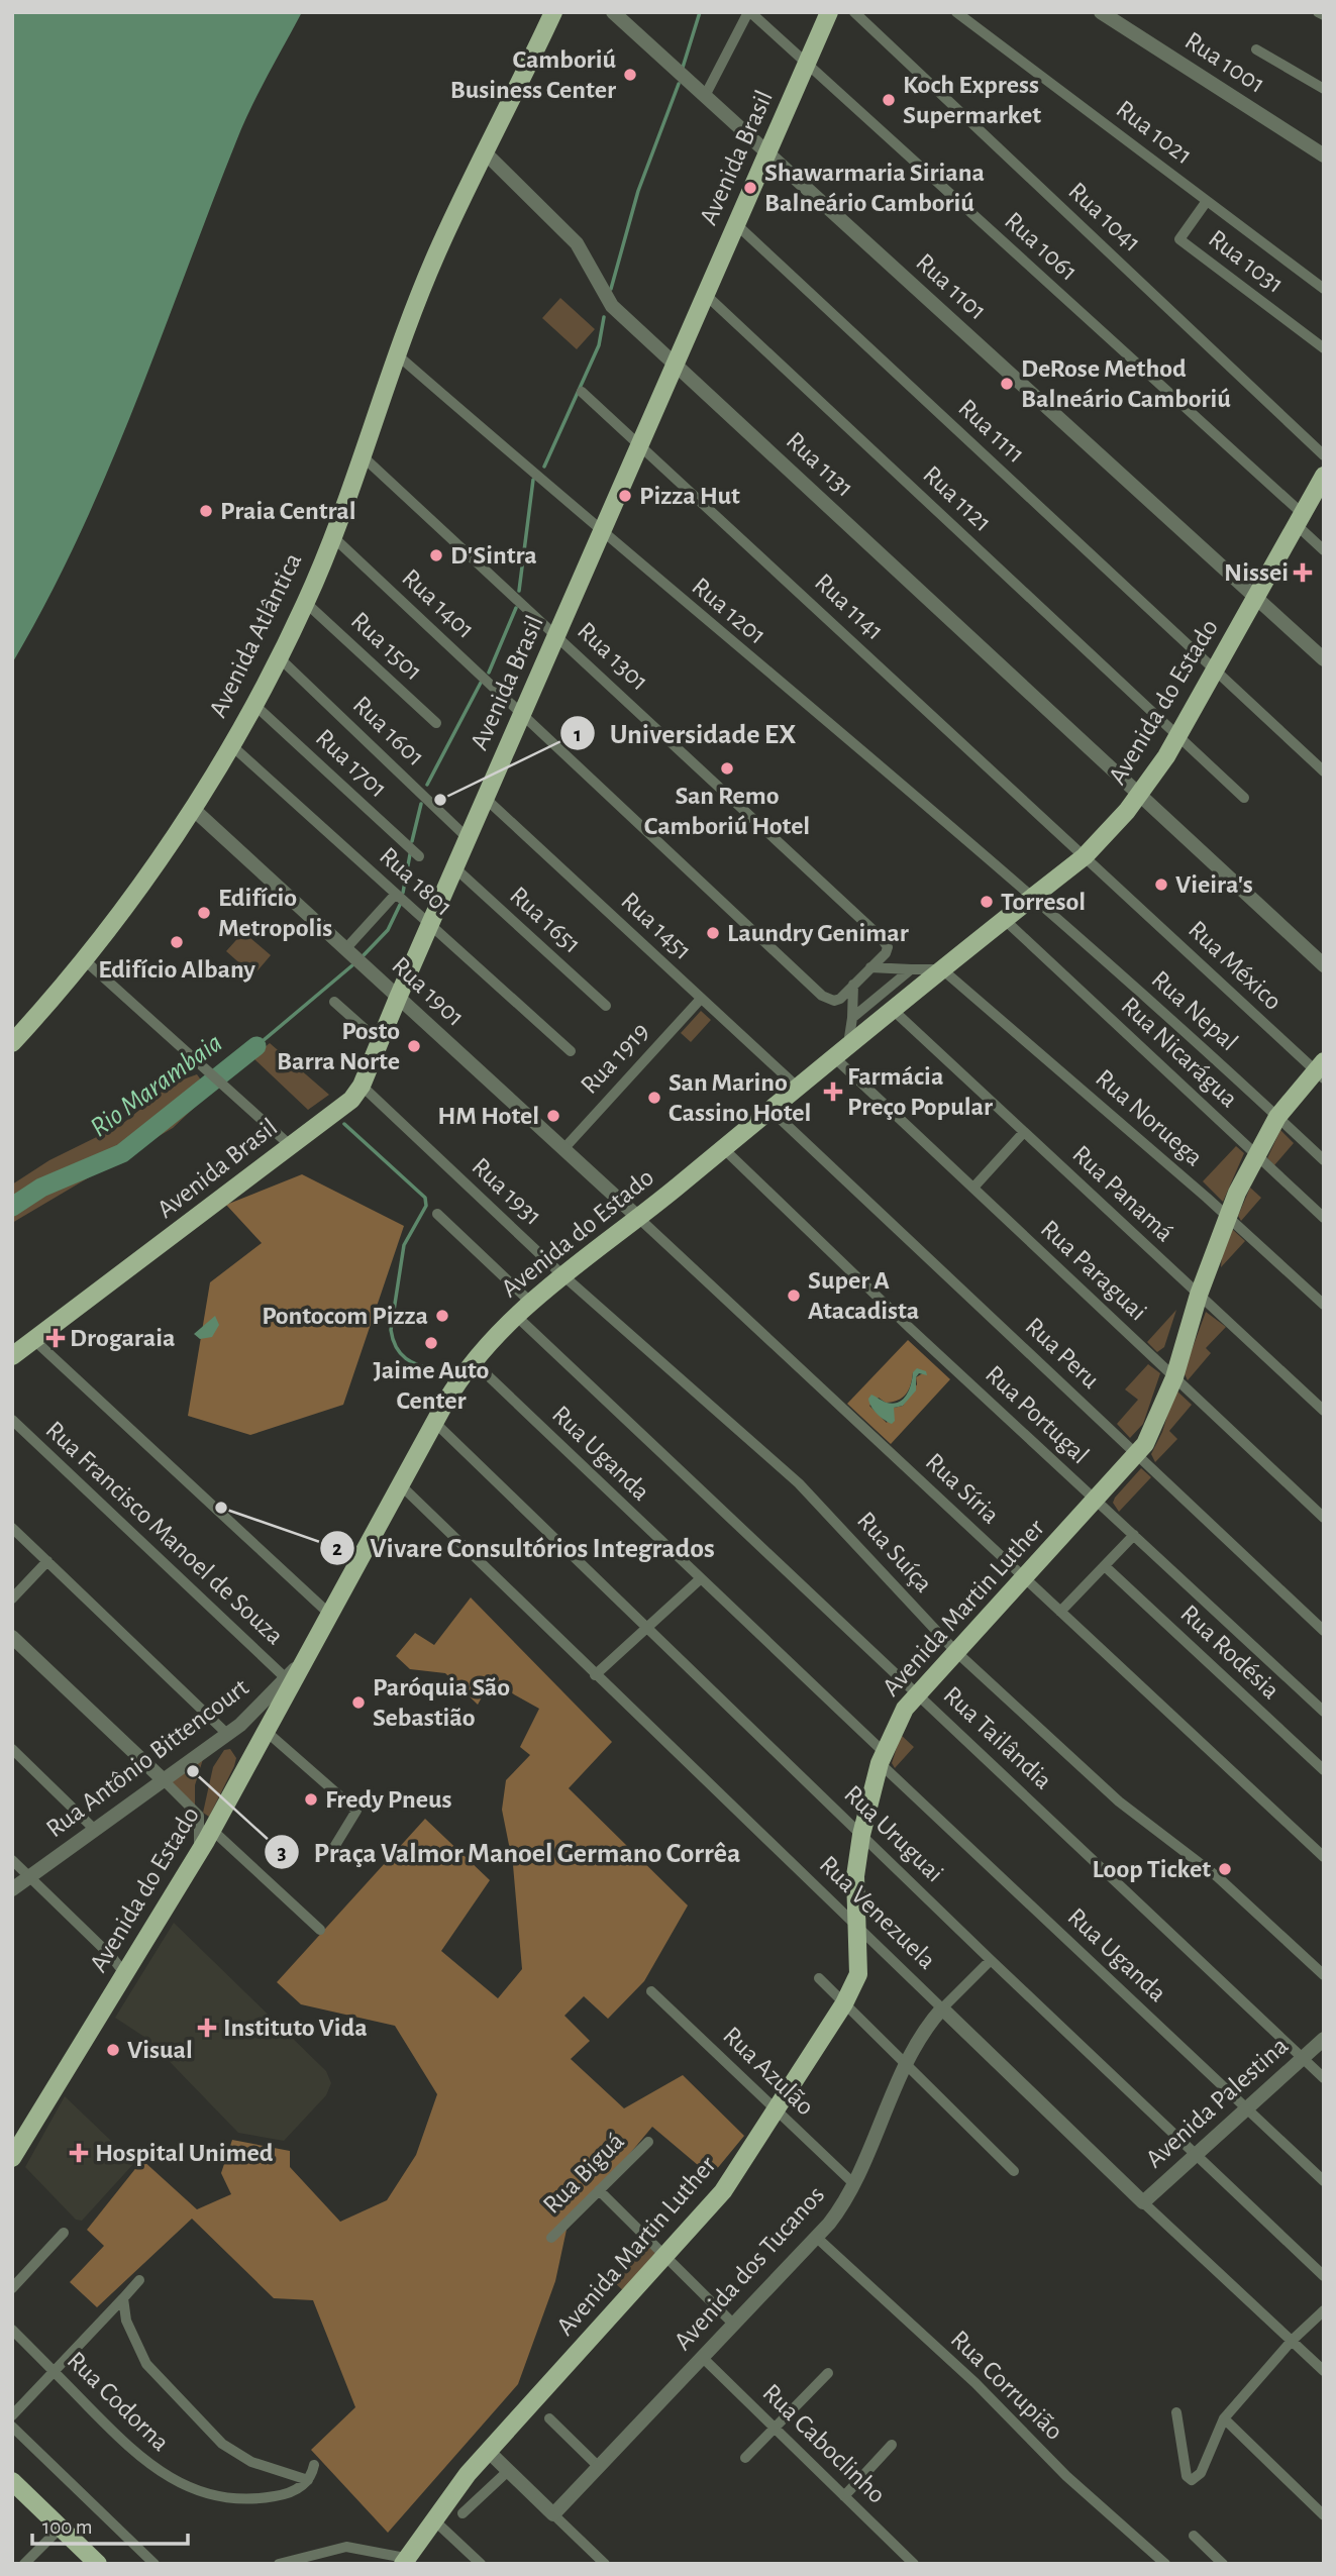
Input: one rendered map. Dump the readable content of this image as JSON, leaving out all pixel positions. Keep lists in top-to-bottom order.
{
  "streets": {
    "main road": [
      "Avenida Brasil",
      "Avenida Atlântica",
      "Avenida do Estado",
      "Avenida Martin Luther"
    ],
    "street": [
      "Rua 1001",
      "Rua 1021",
      "Rua 1041",
      "Rua 1061",
      "Rua 1031",
      "Rua 1101",
      "Rua 1111",
      "Rua 1131",
      "Rua 1121",
      "Rua 1401",
      "Rua 1141",
      "Rua 1201",
      "Rua 1501",
      "Rua 1301",
      "Rua 1601",
      "Rua 1701",
      "Rua 1801",
      "Rua 1651",
      "Rua 1451",
      "Rua México",
      "Rua 1901",
      "Rua Nepal",
      "Rua Nicarágua",
      "Rua 1919",
      "Rua Noruega",
      "Rua 1931",
      "Rua Panamá",
      "Rua Paraguai",
      "Rua Peru",
      "Rua Portugal",
      "Rua Uganda",
      "Rua Síria",
      "Rua Francisco Manoel de Souza",
      "Rua Suíça",
      "Rua Rodésia",
      "Rua Tailândia",
      "Rua Antônio Bittencourt",
      "Rua Uruguai",
      "Rua Venezuela",
      "Rua Azulão",
      "Avenida Palestina",
      "Rua Biguá",
      "Avenida dos Tucanos",
      "Rua Corrupião",
      "Rua Codorna",
      "Rua Caboclinho"
    ]
  },
  "crossings": [
    ["Rua 1021", "Rua 1031"],
    ["Avenida Brasil", "Rua 1061"],
    ["Avenida Brasil", "Rua 1101"],
    ["Avenida Brasil", "Rua 1111"],
    ["Avenida Brasil", "Rua 1131"],
    ["Avenida Brasil", "Rua 1121"],
    ["Avenida Brasil", "Rua 1401"],
    ["Avenida Brasil", "Rua 1141"],
    ["Avenida Brasil", "Rua 1201"],
    ["Avenida Brasil", "Rua 1301"],
    ["Avenida Brasil", "Rua 1601"],
    ["Avenida Brasil", "Rua 1801"],
    ["Avenida Brasil", "Rua 1651"],
    ["Avenida Brasil", "Rua 1451"],
    ["Avenida Brasil", "Rua 1901"],
    ["Avenida Brasil", "Rua 1931"],
    ["Rua 1061", "Avenida do Estado"],
    ["Rua 1101", "Avenida do Estado"],
    ["Rua 1111", "Avenida do Estado"],
    ["Rua 1131", "Avenida Atlântica"],
    ["Rua 1131", "Avenida do Estado"],
    ["Rua 1121", "Avenida do Estado"],
    ["Rua 1401", "Avenida Atlântica"],
    ["Rua 1401", "Rua 1301"],
    ["Rua 1141", "Avenida do Estado"],
    ["Rua 1141", "Rua México"],
    ["Rua 1201", "Avenida Atlântica"],
    ["Rua 1201", "Avenida do Estado"],
    ["Rua 1201", "Rua Nepal"],
    ["Avenida Atlântica", "Rua 1501"],
    ["Avenida Atlântica", "Rua 1301"],
    ["Avenida Atlântica", "Rua 1601"],
    ["Avenida Atlântica", "Rua 1701"],
    ["Avenida Atlântica", "Rua 1801"],
    ["Avenida Atlântica", "Rua 1901"],
    ["Avenida do Estado", "Rua 1451"],
    ["Avenida do Estado", "Rua México"],
    ["Avenida do Estado", "Rua 1901"],
    ["Avenida do Estado", "Rua Nepal"],
    ["Avenida do Estado", "Rua Nicarágua"],
    ["Avenida do Estado", "Rua Noruega"],
    ["Avenida do Estado", "Rua 1931"],
    ["Avenida do Estado", "Rua Panamá"],
    ["Avenida do Estado", "Rua Paraguai"],
    ["Avenida do Estado", "Rua Peru"],
    ["Avenida do Estado", "Rua Portugal"],
    ["Avenida do Estado", "Rua Uganda"],
    ["Avenida do Estado", "Rua Síria"],
    ["Avenida do Estado", "Rua Suíça"],
    ["Avenida do Estado", "Rua Tailândia"],
    ["Avenida do Estado", "Rua Antônio Bittencourt"],
    ["Avenida do Estado", "Rua Uruguai"],
    ["Avenida do Estado", "Rua Venezuela"],
    ["Rua 1451", "Rua 1919"],
    ["Rua México", "Avenida Martin Luther"],
    ["Rua 1901", "Rua 1919"],
    ["Rua 1901", "Rua Síria"],
    ["Rua Nepal", "Avenida Martin Luther"],
    ["Rua Nicarágua", "Avenida Martin Luther"],
    ["Rua Noruega", "Avenida Martin Luther"],
    ["Rua 1931", "Rua Suíça"],
    ["Rua Panamá", "Avenida Martin Luther"],
    ["Rua Paraguai", "Avenida Martin Luther"],
    ["Rua Peru", "Avenida Martin Luther"],
    ["Rua Portugal", "Avenida Martin Luther"],
    ["Rua Uganda", "Avenida Martin Luther"],
    ["Rua Uganda", "Avenida Palestina"],
    ["Rua Síria", "Avenida Martin Luther"],
    ["Rua Francisco Manoel de Souza", "Rua Antônio Bittencourt"],
    ["Rua Suíça", "Avenida Martin Luther"],
    ["Avenida Martin Luther", "Rua Tailândia"],
    ["Avenida Martin Luther", "Rua Uruguai"],
    ["Avenida Martin Luther", "Rua Venezuela"],
    ["Avenida Martin Luther", "Rua Azulão"],
    ["Rua Tailândia", "Avenida Palestina"],
    ["Rua Uruguai", "Avenida Palestina"],
    ["Rua Uruguai", "Avenida dos Tucanos"],
    ["Rua Venezuela", "Avenida Palestina"],
    ["Rua Venezuela", "Avenida dos Tucanos"],
    ["Rua Azulão", "Avenida dos Tucanos"],
    ["Avenida dos Tucanos", "Rua Corrupião"],
    ["Avenida dos Tucanos", "Rua Caboclinho"]
  ],
  "water": ["Rio Marambaia"],
  "places": {
    "other": [
      "Camboriú Business Center",
      "Koch Express Supermarket",
      "Shawarmaria Siriana Balneário Camboriú",
      "DeRose Method Balneário Camboriú",
      "Pizza Hut",
      "Praia Central",
      "D'Sintra",
      "San Remo Camboriú Hotel",
      "Universidade EX",
      "Vieira's",
      "Torresol",
      "Edifício Metropolis",
      "Laundry Genimar",
      "Edifício Albany",
      "Posto Barra Norte",
      "San Marino Cassino Hotel",
      "HM Hotel",
      "Super A Atacadista",
      "Pontocom Pizza",
      "Jaime Auto Center",
      "Vivare Consultórios Integrados",
      "Paróquia São Sebastião",
      "Praça Valmor Manoel Germano Corrêa",
      "Fredy Pneus",
      "Loop Ticket",
      "Visual"
    ],
    "health": [
      "Nissei",
      "Farmácia Preço Popular",
      "Drogaraia",
      "Instituto Vida",
      "Hospital Unimed"
    ]
  },
  "scale_bar": "100 m"
}
